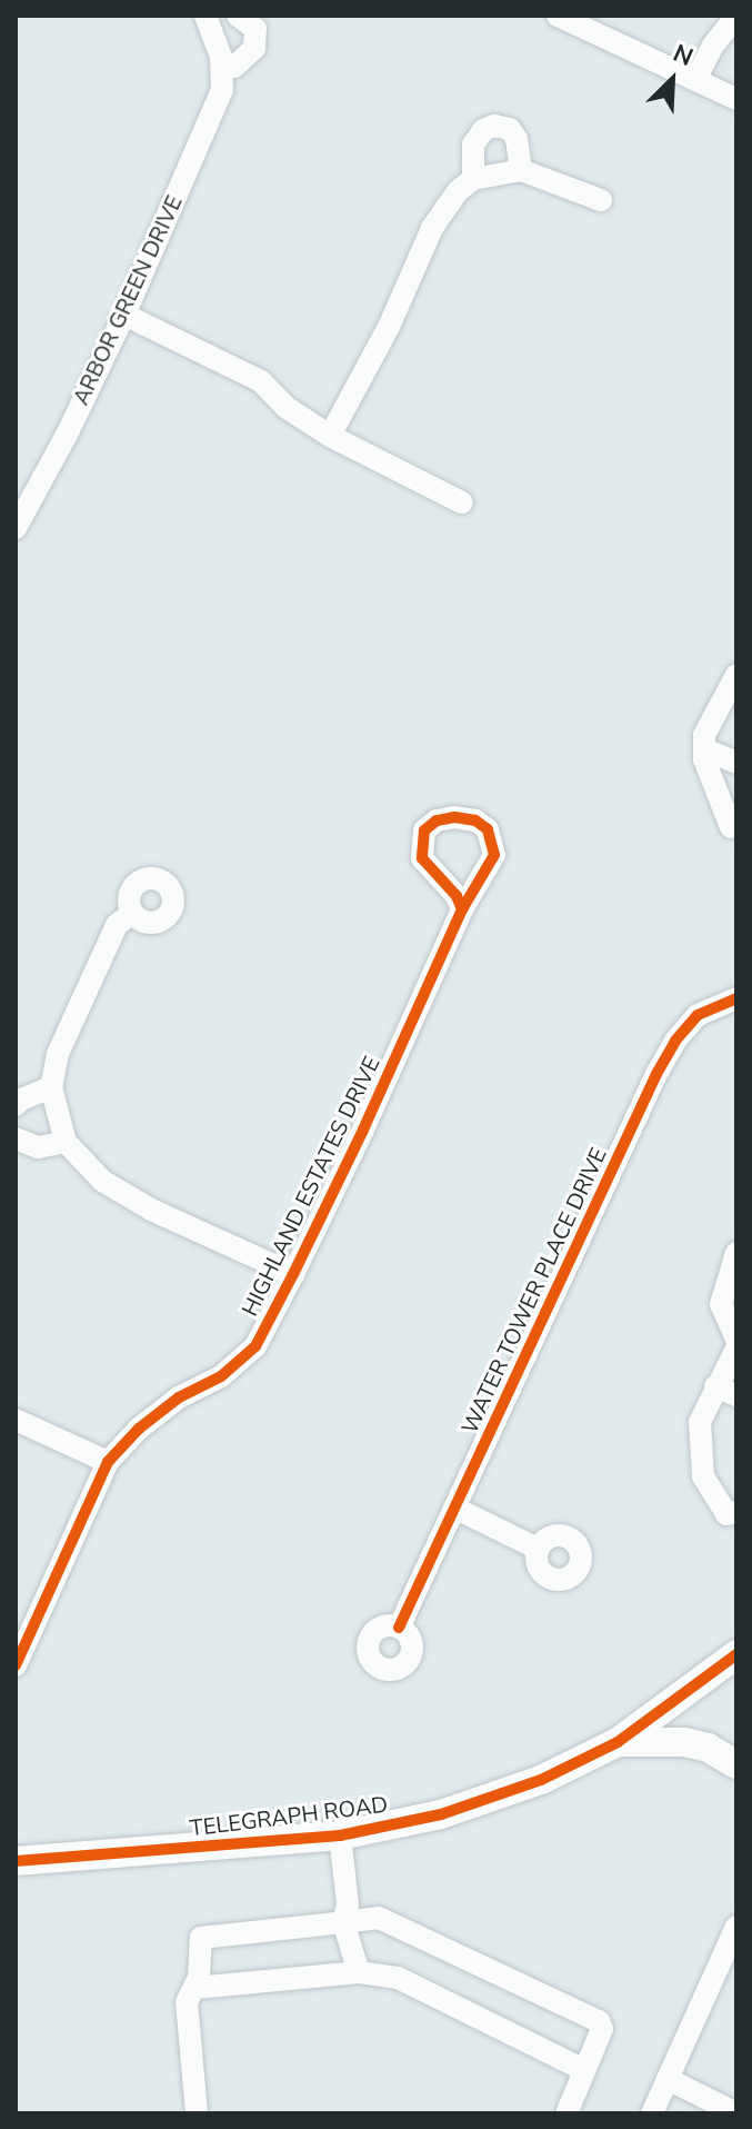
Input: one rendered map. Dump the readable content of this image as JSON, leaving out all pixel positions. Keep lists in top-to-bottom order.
{
  "streets": {
    "main road": ["TELEGRAPH ROAD"],
    "street": ["ARBOR GREEN DRIVE", "HIGHLAND ESTATES DRIVE", "WATER TOWER PLACE DRIVE"]
  },
  "north": "top right"
}
